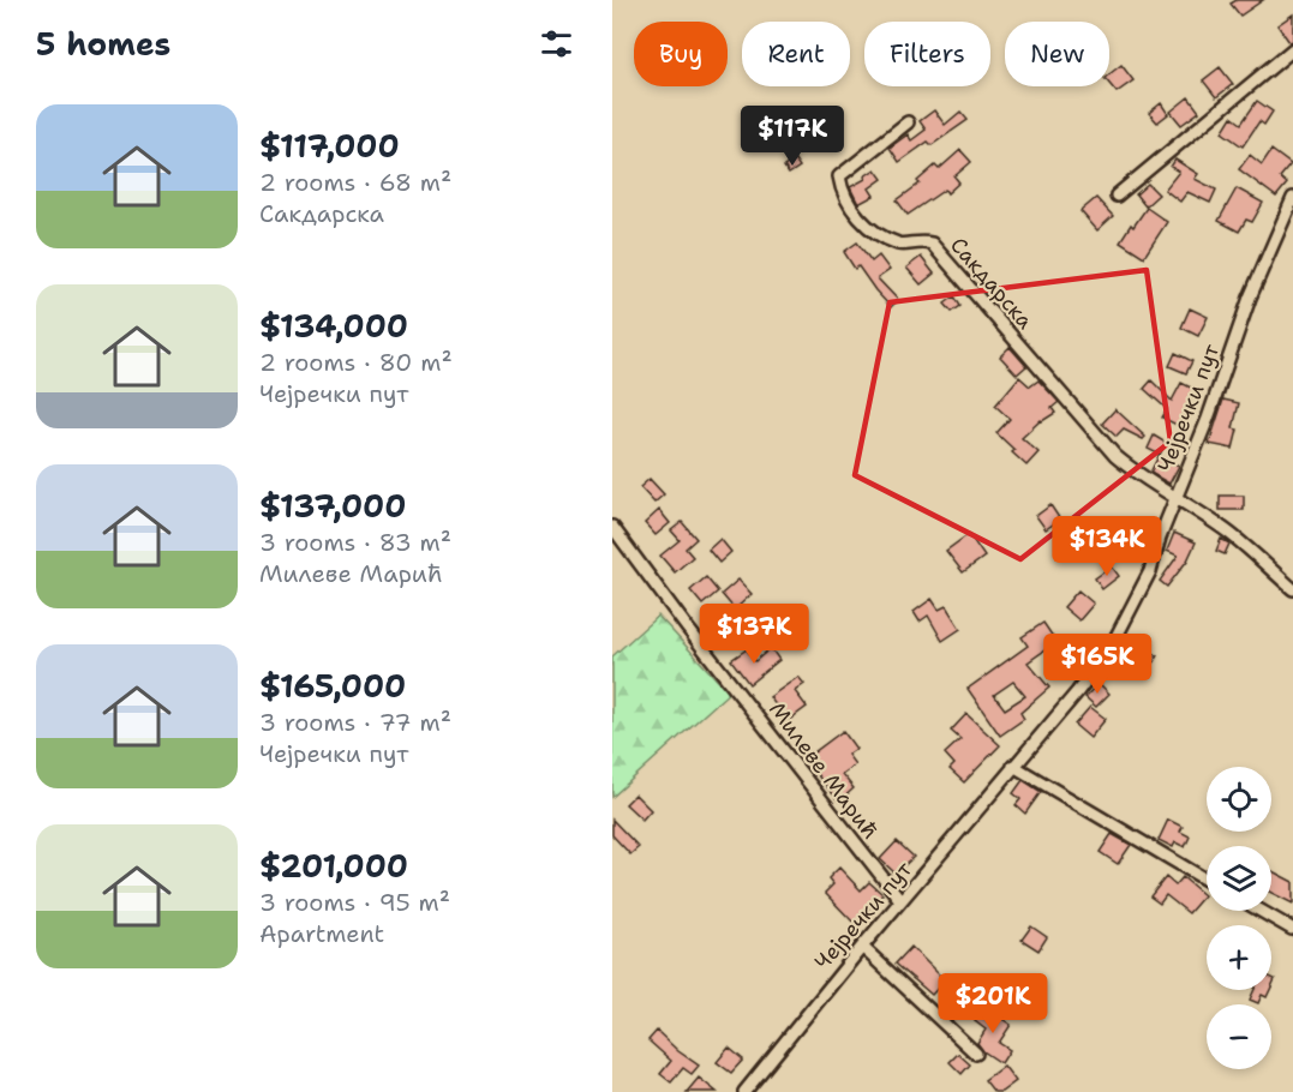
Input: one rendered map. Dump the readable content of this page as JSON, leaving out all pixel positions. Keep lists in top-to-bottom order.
{
  "streets": {
    "street": ["Сакдарска", "Чејречки пут", "Милеве Мaрић"]
  },
  "crossings": [
    ["Сакдарска", "Чејречки пут"],
    ["Чејречки пут", "Милеве Мaрић"]
  ],
  "page": {
    "heading": "5 homes",
    "chip": [
      "Buy",
      "Rent",
      "Filters",
      "New"
    ],
    "list": [
      {
        "name": "$117,000",
        "note": "2 rooms · 68 m² · Сакдарска"
      },
      {
        "name": "$134,000",
        "note": "2 rooms · 80 m² · Чејречки пут"
      },
      {
        "name": "$137,000",
        "note": "3 rooms · 83 m² · Милеве Мaрић"
      },
      {
        "name": "$165,000",
        "note": "3 rooms · 77 m² · Чејречки пут"
      },
      {
        "name": "$201,000",
        "note": "3 rooms · 95 m² · Apartment"
      }
    ],
    "price": [
      "$117K",
      "$134K",
      "$137K",
      "$165K",
      "$201K"
    ],
    "map_buttons": ["+", "−"]
  }
}
